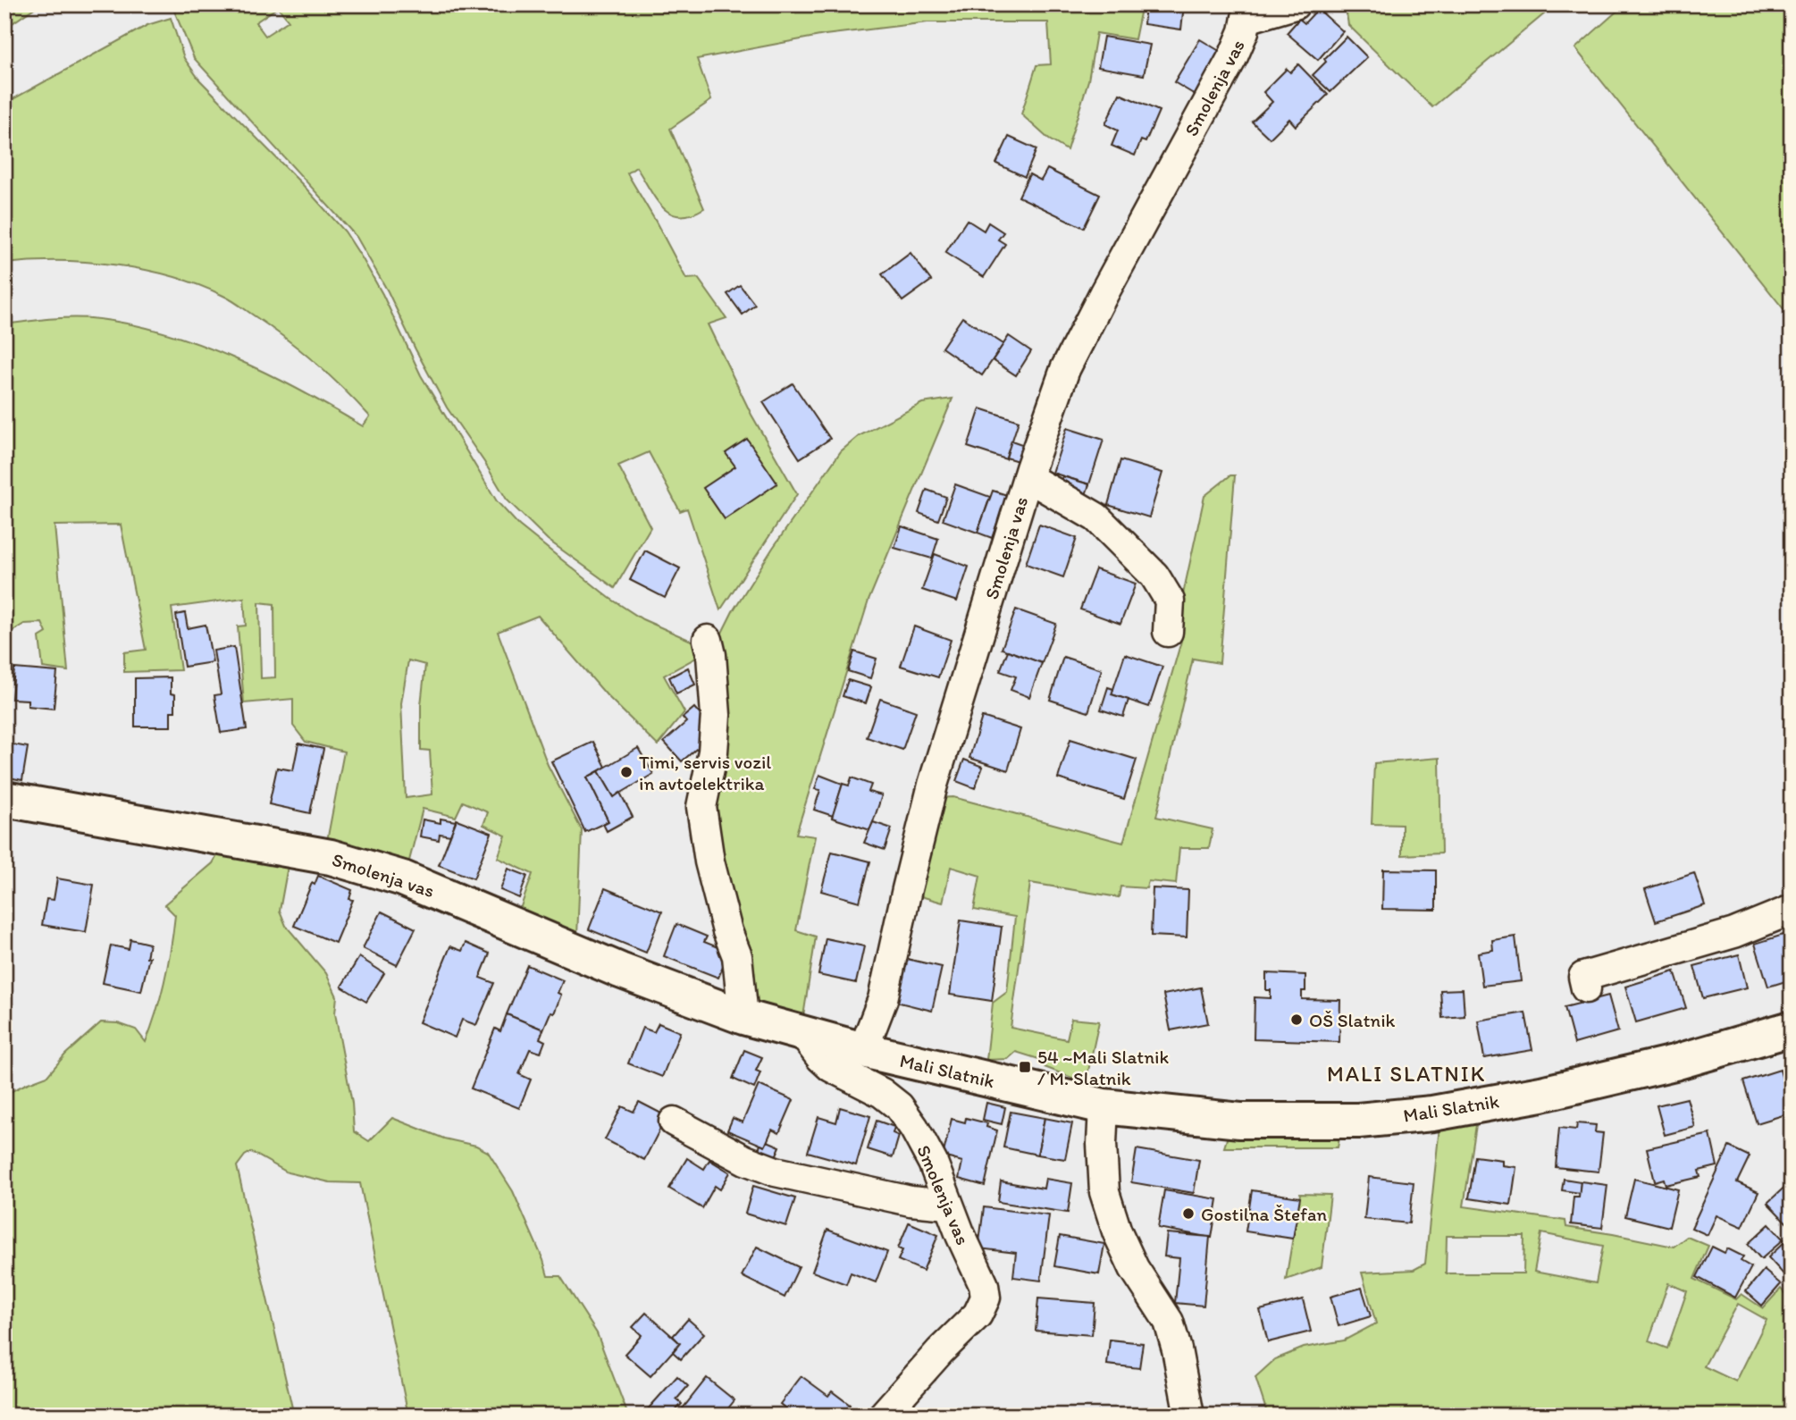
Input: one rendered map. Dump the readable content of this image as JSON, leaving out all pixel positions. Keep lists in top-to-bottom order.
{
  "streets": {
    "main road": ["Smolenja vas", "Mali Slatnik"]
  },
  "crossings": [
    ["Smolenja vas", "Mali Slatnik"]
  ],
  "districts": ["MALI SLATNIK"],
  "places": {
    "other": ["Timi, servis vozil in avtoelektrika", "OŠ Slatnik", "Gostilna Štefan"],
    "transit": ["54 ~Mali Slatnik / M. Slatnik"]
  }
}
